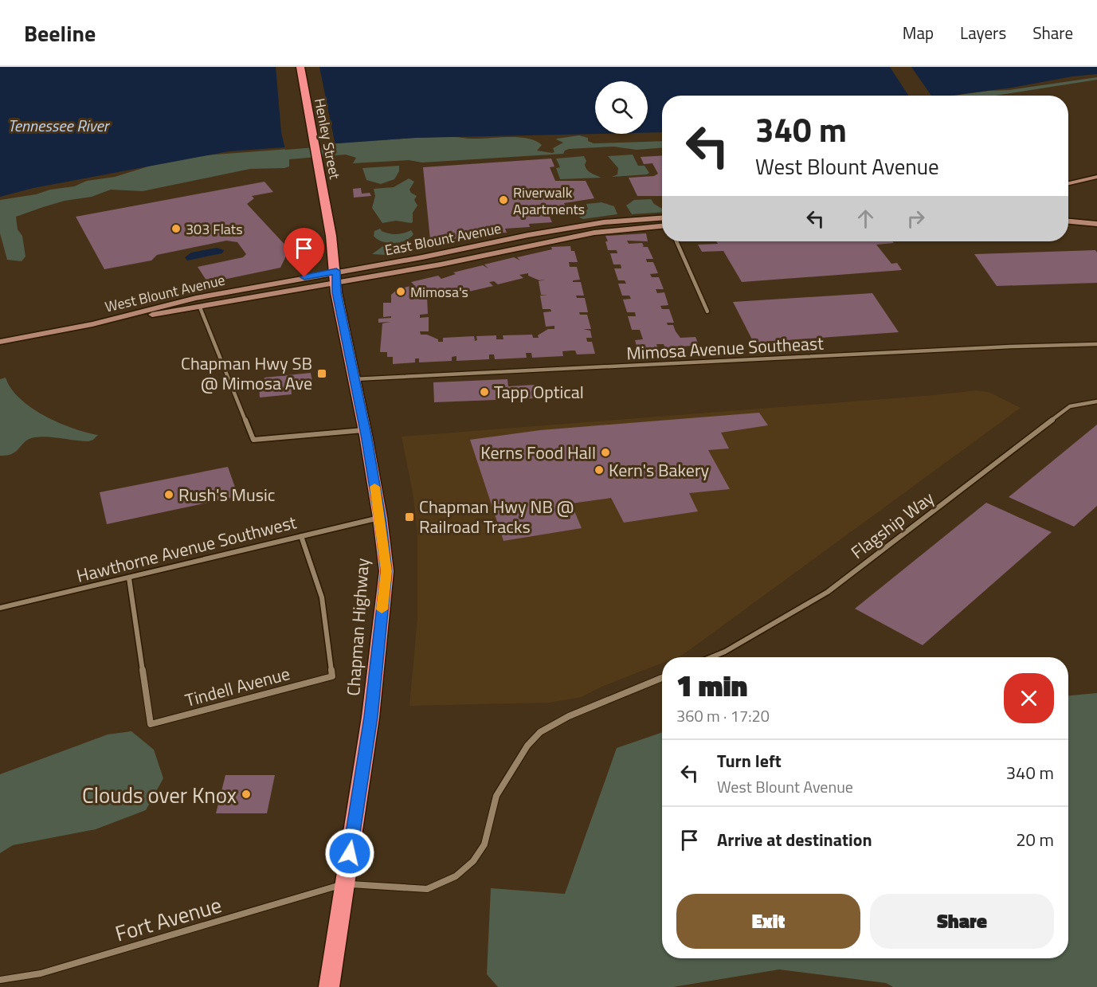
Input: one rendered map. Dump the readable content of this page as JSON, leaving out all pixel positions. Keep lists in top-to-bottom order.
{
  "streets": {
    "highway": ["Henley Street", "Chapman Highway"],
    "main road": ["East Blount Avenue", "West Blount Avenue"],
    "street": [
      "Mimosa Avenue Southeast",
      "Flagship Way",
      "Hawthorne Avenue Southwest",
      "Tindell Avenue",
      "Fort Avenue"
    ]
  },
  "crossings": [
    ["Henley Street", "Chapman Highway"],
    ["East Blount Avenue", "West Blount Avenue"],
    ["East Blount Avenue", "Chapman Highway"],
    ["West Blount Avenue", "Chapman Highway"],
    ["Mimosa Avenue Southeast", "Chapman Highway"],
    ["Hawthorne Avenue Southwest", "Chapman Highway"],
    ["Hawthorne Avenue Southwest", "Tindell Avenue"],
    ["Chapman Highway", "Fort Avenue"]
  ],
  "water": ["Tennessee River"],
  "places": {
    "other": [
      "Riverwalk Apartments",
      "303 Flats",
      "Mimosa's",
      "Tapp Optical",
      "Kerns Food Hall",
      "Kern's Bakery",
      "Rush's Music",
      "Clouds over Knox"
    ],
    "transit": ["Chapman Hwy SB @ Mimosa Ave", "Chapman Hwy NB @ Railroad Tracks"]
  },
  "page": {
    "header": "Beeline",
    "nav": ["Map", "Layers", "Share"],
    "turn": ["340 m", "West Blount Avenue"],
    "heading": ["1 min", "360 m · 17:20"],
    "list": [
      {
        "name": "Turn left",
        "note": "West Blount Avenue",
        "value": "340 m"
      },
      {
        "name": "Arrive at destination",
        "value": "20 m"
      }
    ],
    "buttons": ["Exit", "Share"]
  }
}
